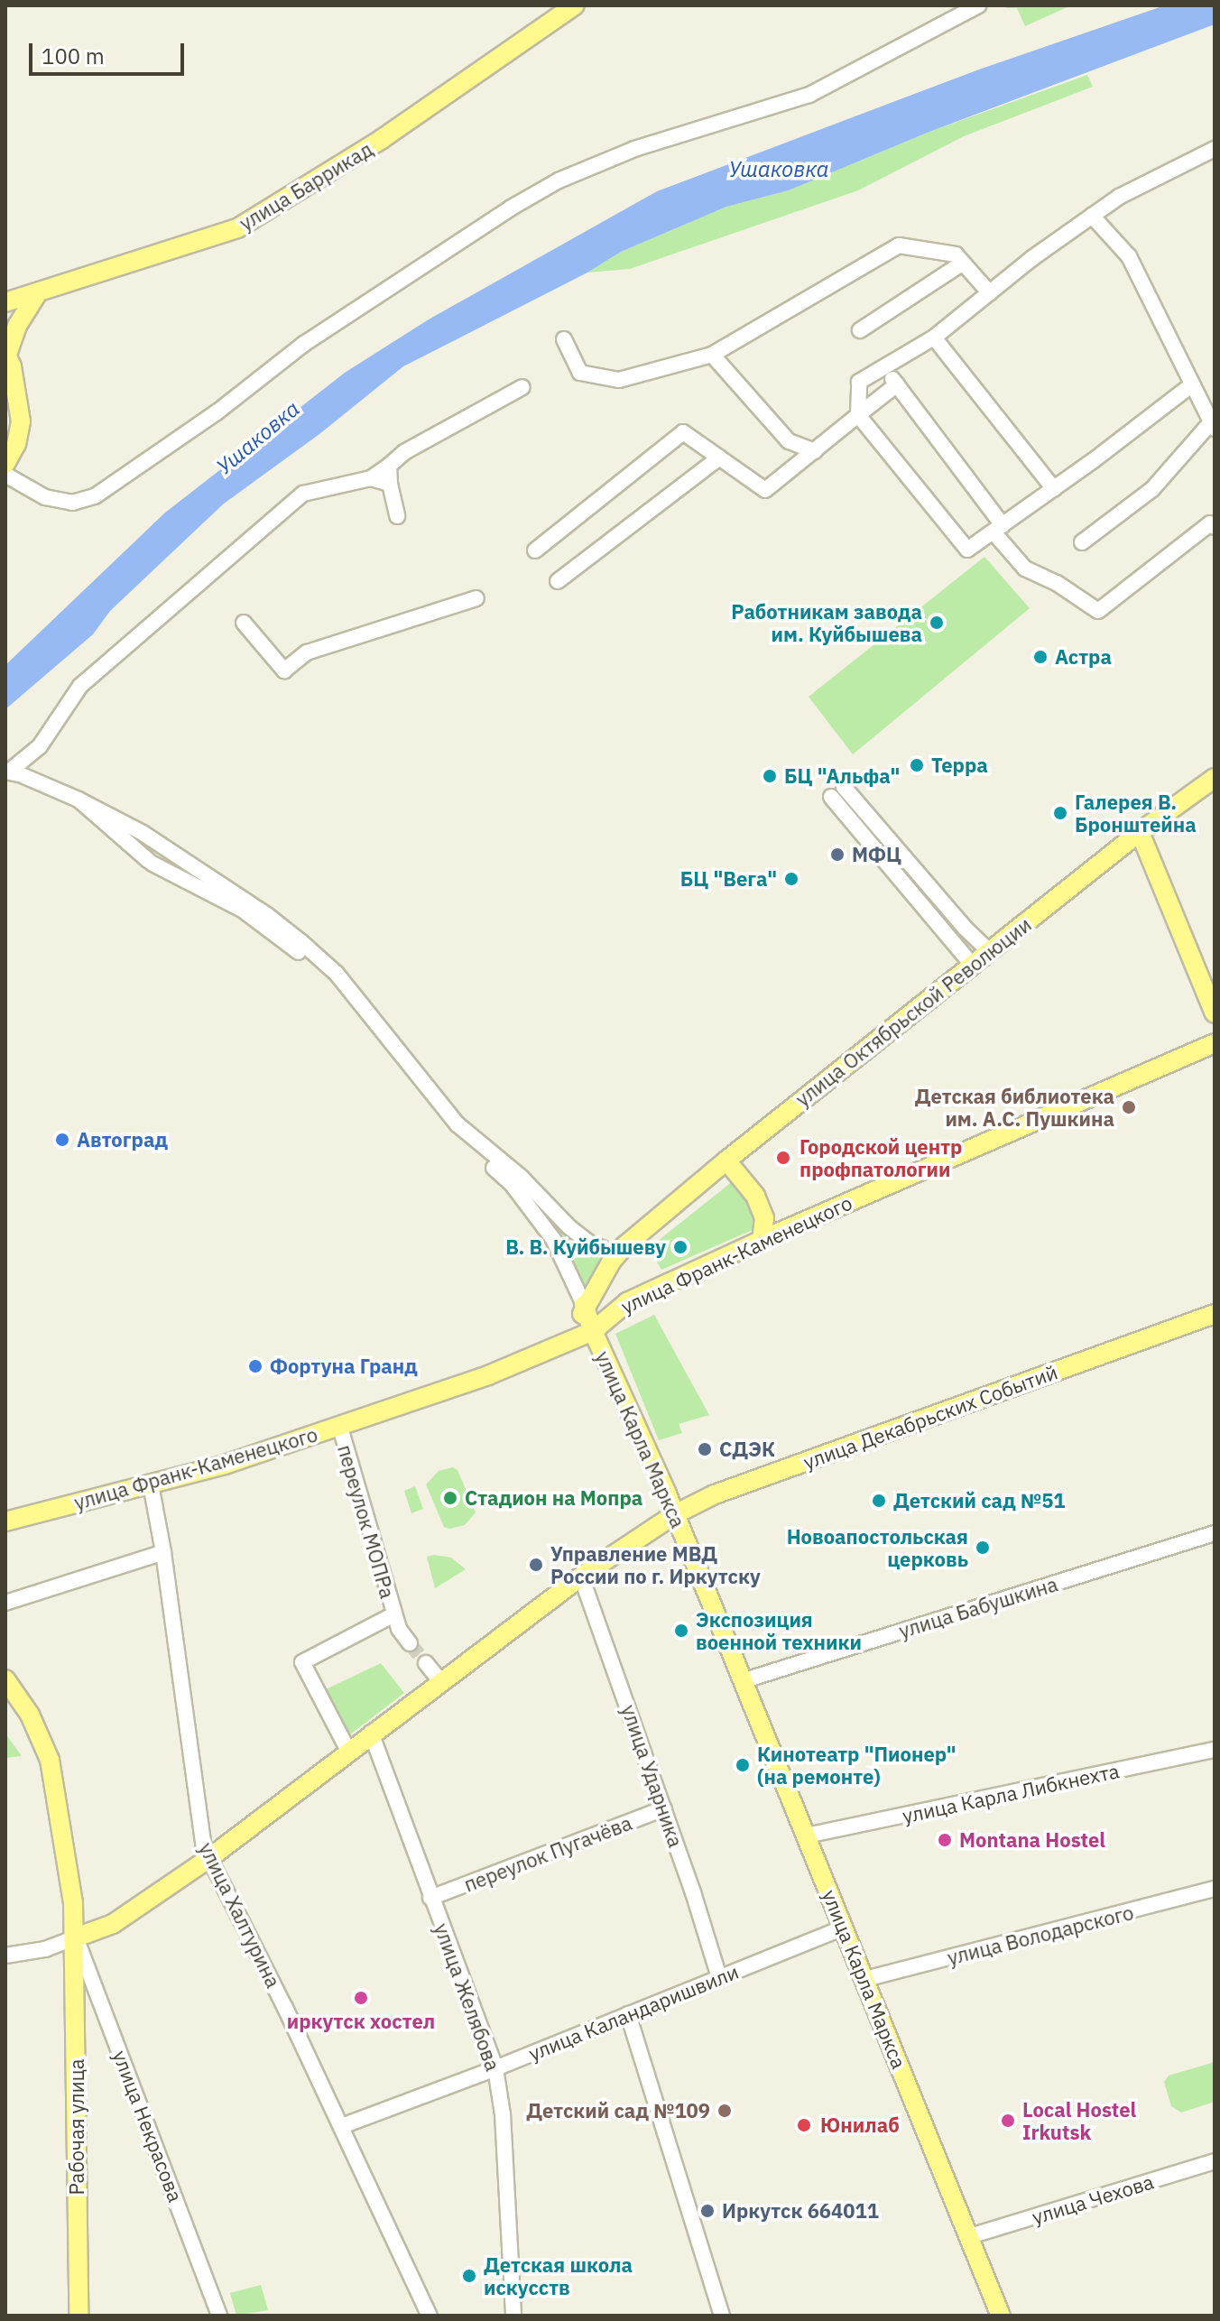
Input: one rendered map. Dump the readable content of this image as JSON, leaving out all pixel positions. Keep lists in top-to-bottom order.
{
  "streets": {
    "main road": [
      "улица Баррикад",
      "улица Октябрьской Революции",
      "улица Франк-Каменецкого",
      "улица Декабрьских Событий",
      "улица Карла Маркса",
      "Рабочая улица"
    ],
    "street": [
      "переулок МОПРа",
      "улица Бабушкина",
      "улица Ударника",
      "улица Карла Либкнехта",
      "переулок Пугачёва",
      "улица Халтурина",
      "улица Володарского",
      "улица Желябова",
      "улица Каландаришвили",
      "улица Некрасова",
      "улица Чехова"
    ]
  },
  "crossings": [
    ["улица Октябрьской Революции", "улица Франк-Каменецкого"],
    ["улица Октябрьской Революции", "улица Карла Маркса"],
    ["улица Франк-Каменецкого", "улица Карла Маркса"],
    ["улица Франк-Каменецкого", "переулок МОПРа"],
    ["улица Франк-Каменецкого", "улица Халтурина"],
    ["улица Декабрьских Событий", "улица Карла Маркса"],
    ["улица Декабрьских Событий", "улица Ударника"],
    ["улица Декабрьских Событий", "улица Желябова"],
    ["улица Карла Маркса", "улица Бабушкина"],
    ["улица Карла Маркса", "улица Карла Либкнехта"],
    ["улица Карла Маркса", "улица Володарского"],
    ["улица Карла Маркса", "улица Каландаришвили"],
    ["улица Карла Маркса", "улица Чехова"],
    ["улица Ударника", "переулок Пугачёва"],
    ["улица Ударника", "улица Каландаришвили"],
    ["переулок Пугачёва", "улица Желябова"],
    ["улица Халтурина", "улица Каландаришвили"],
    ["улица Желябова", "улица Каландаришвили"],
    ["улица Некрасова", "Рабочая улица"]
  ],
  "water": ["Ушаковка"],
  "places": [
    "Работникам завода им. Куйбышева",
    "Астра",
    "Терра",
    "БЦ \"Альфа\"",
    "Галерея В. Бронштейна",
    "МФЦ",
    "БЦ \"Вега\"",
    "Детская библиотека им. А.С. Пушкина",
    "Автоград",
    "Городской центр профпатологии",
    "В. В. Куйбышеву",
    "Фортуна Гранд",
    "СДЭК",
    "Стадион на Мопра",
    "Детский сад №51",
    "Новоапостольская церковь",
    "Управление МВД России по г. Иркутску",
    "Экспозиция военной техники",
    "Кинотеатр \"Пионер\" (на ремонте)",
    "Montana Hostel",
    "иркутск хостел",
    "Детский сад №109",
    "Local Hostel Irkutsk",
    "Юнилаб",
    "Иркутск 664011",
    "Детская школа искусств"
  ],
  "scale_bar": "100 m"
}
